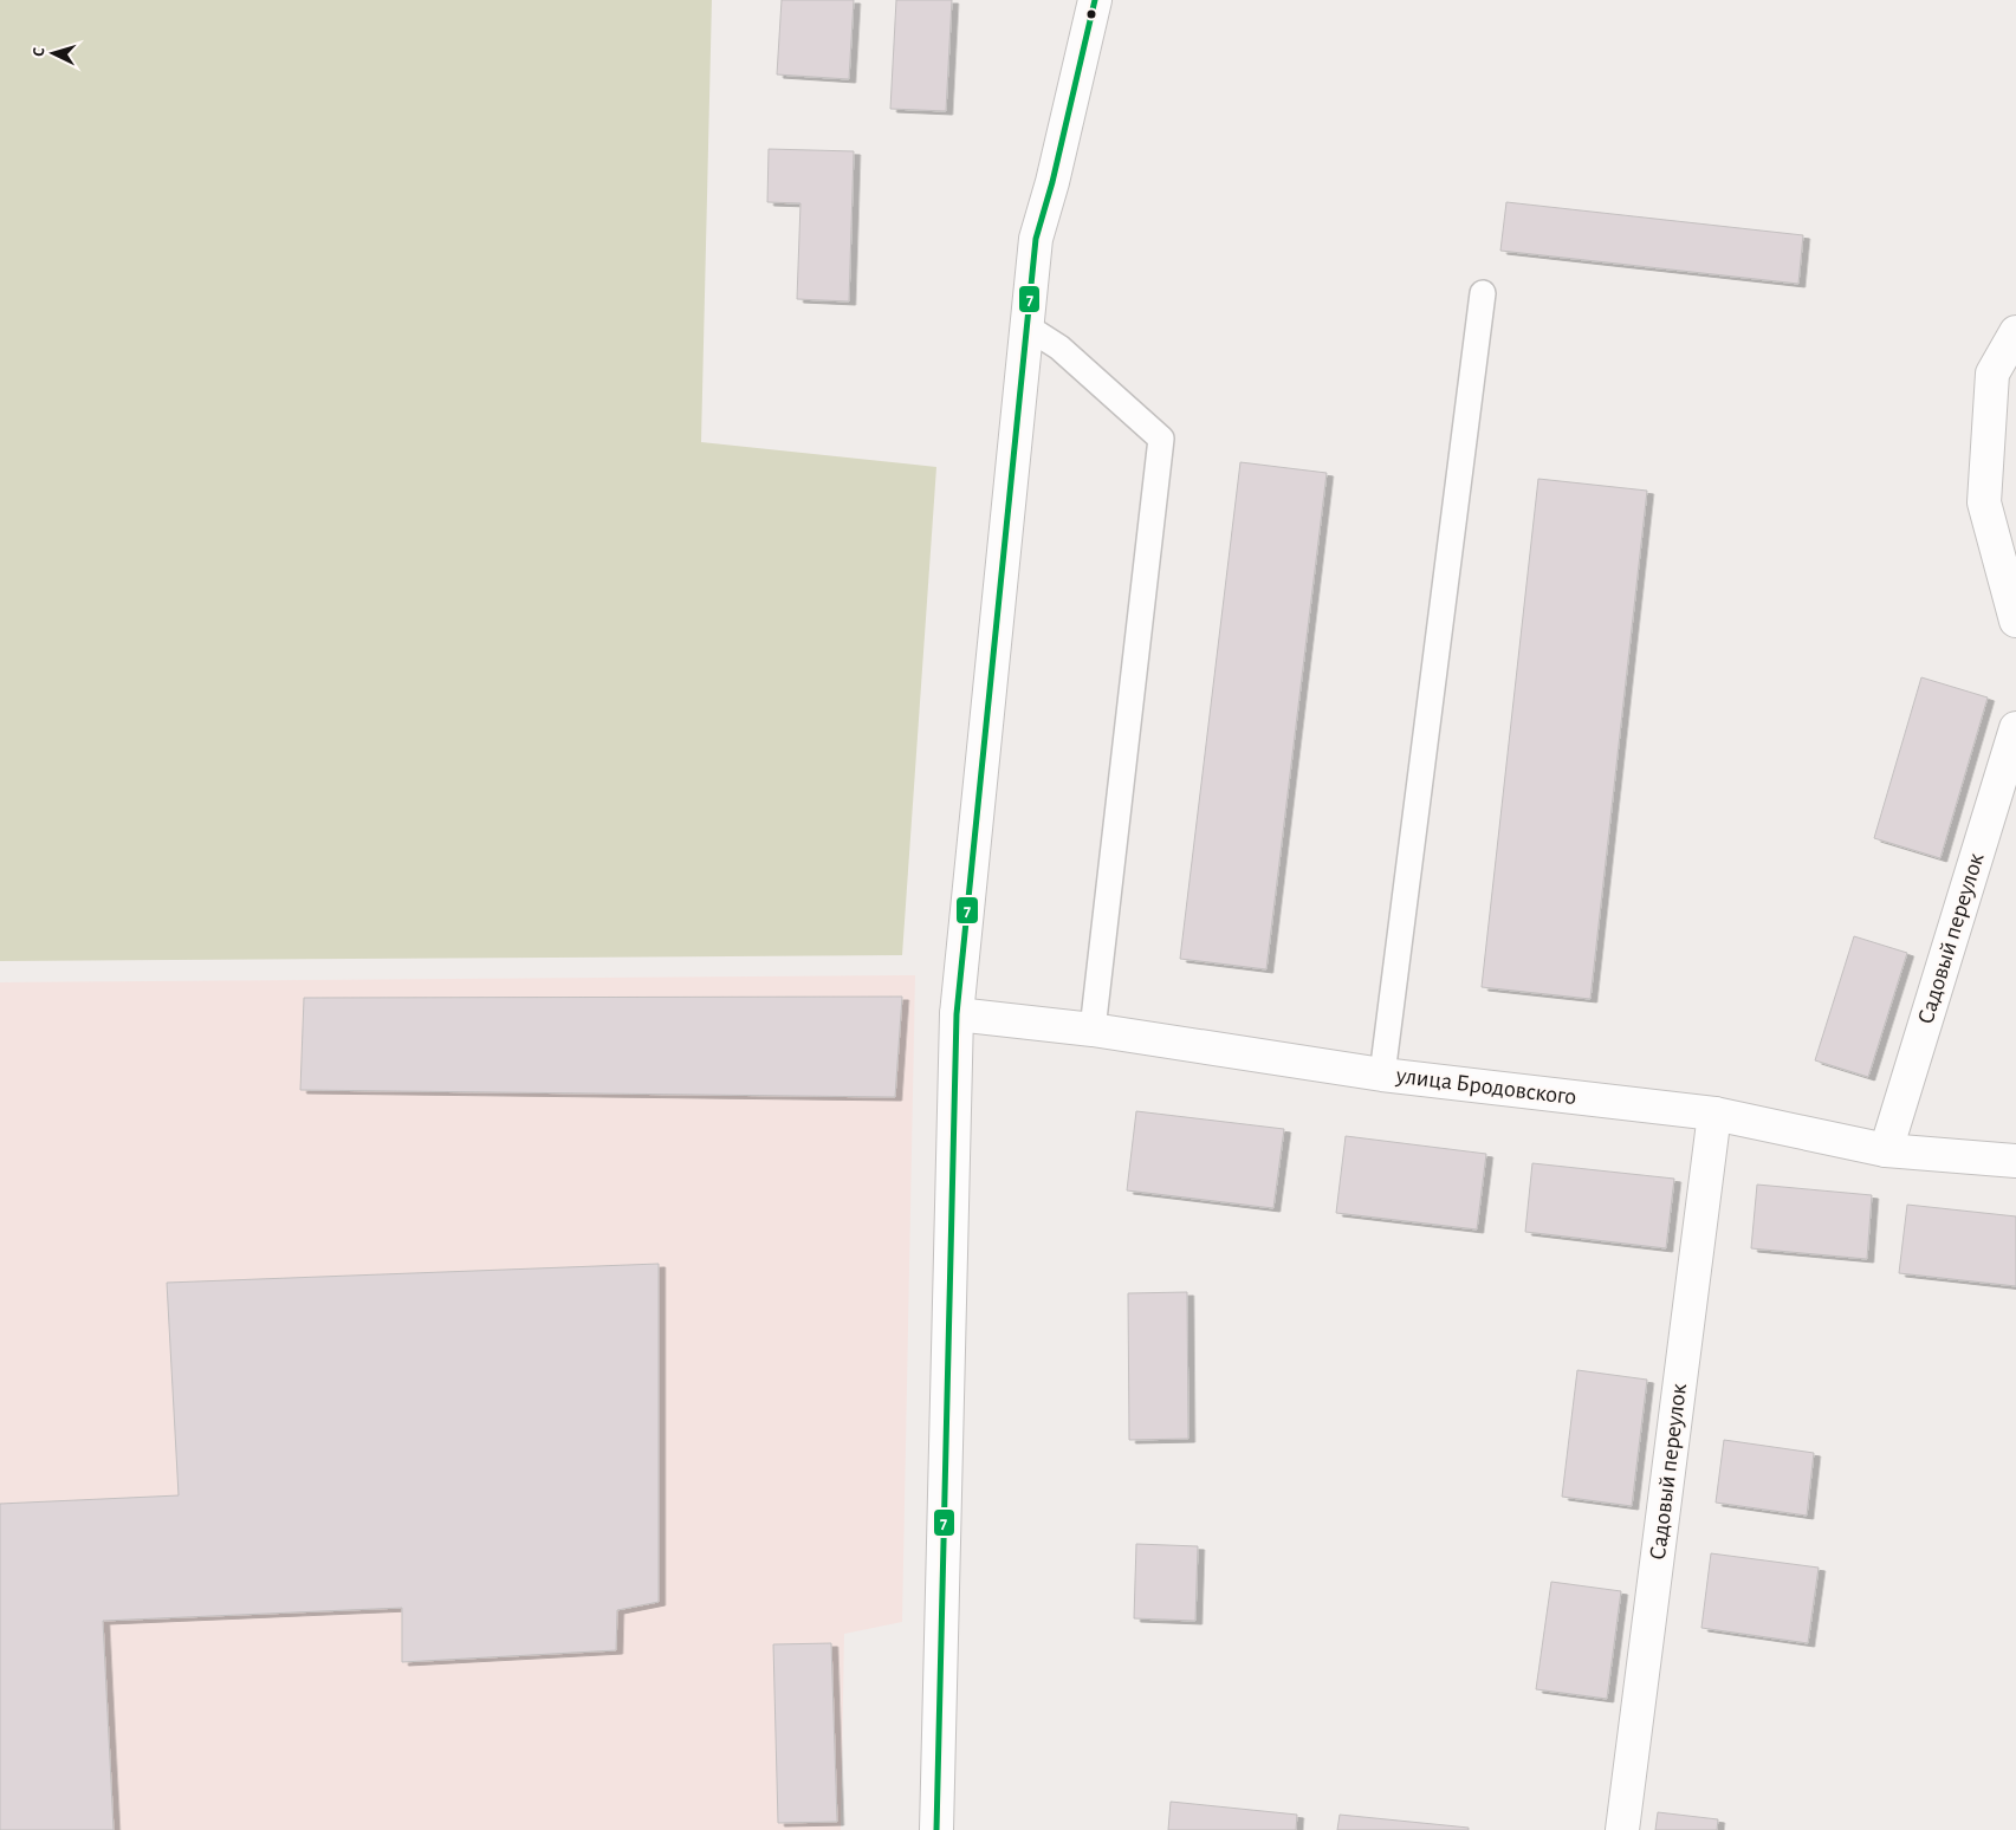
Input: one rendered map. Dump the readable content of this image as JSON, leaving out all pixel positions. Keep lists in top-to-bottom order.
{
  "streets": {
    "street": ["Садовый переулок", "улица Бродовского"]
  },
  "crossings": [
    ["Садовый переулок", "улица Бродовского"]
  ],
  "lines": ["transit line 7"],
  "north": "left"
}
